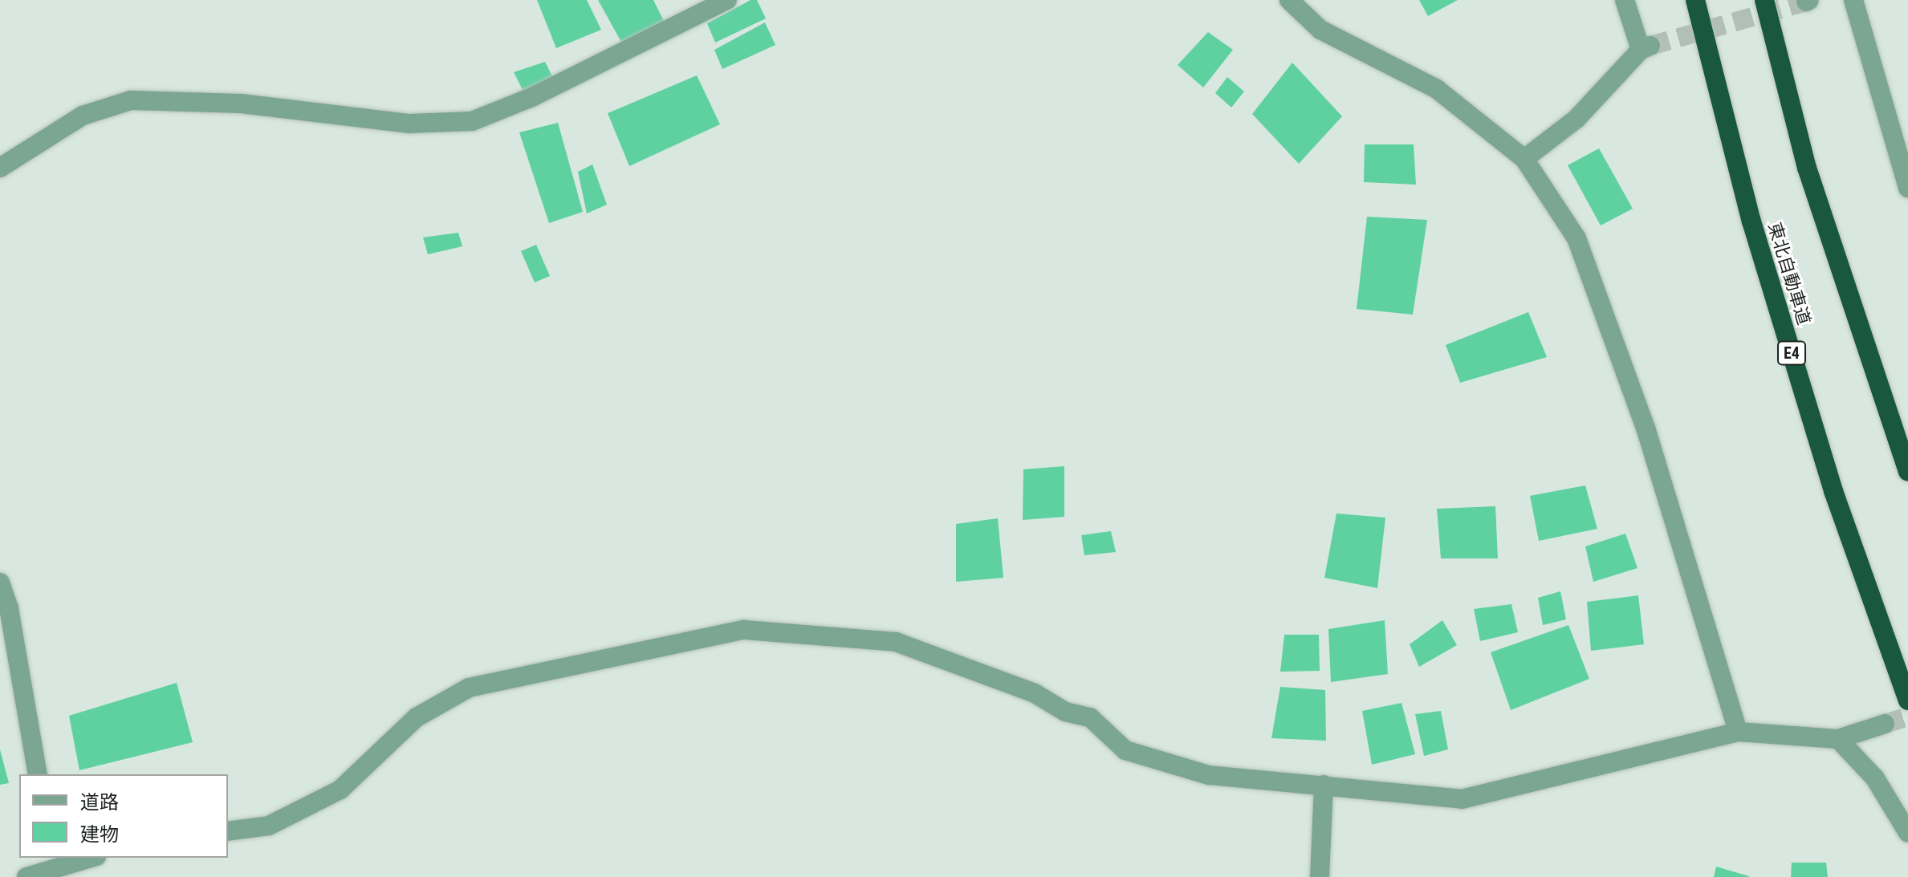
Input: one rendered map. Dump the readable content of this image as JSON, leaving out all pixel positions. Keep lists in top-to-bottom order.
{
  "streets": {
    "highway": ["東北自動車道", "E4"]
  },
  "legend": ["道路", "建物"]
}
